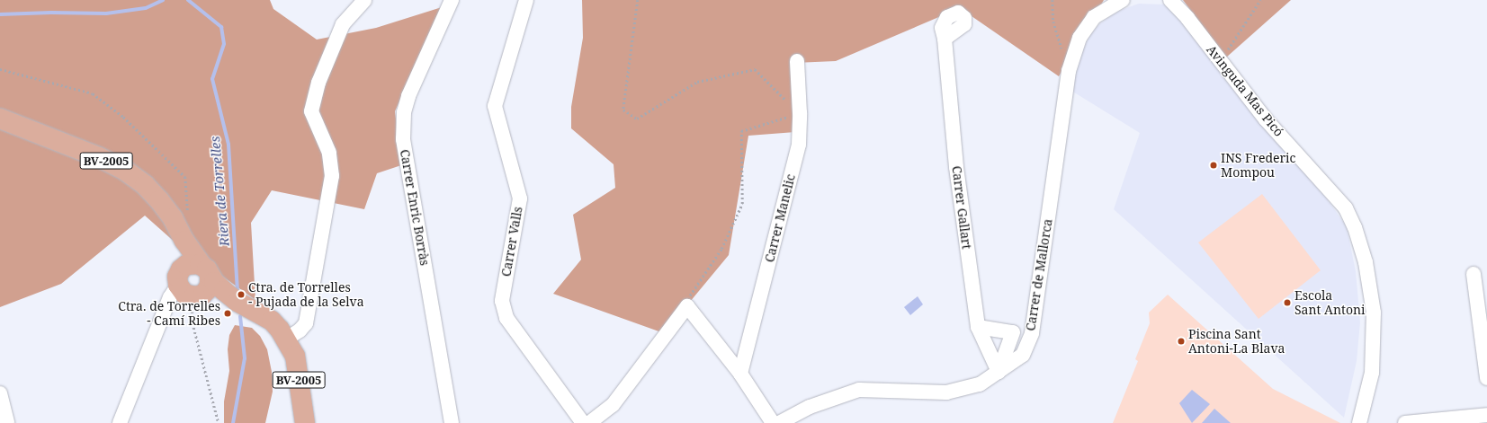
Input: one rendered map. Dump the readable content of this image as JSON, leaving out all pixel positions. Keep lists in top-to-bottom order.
{
  "streets": {
    "main road": ["BV-2005"],
    "street": [
      "Avinguda Mas Picó",
      "Carrer Enric Borràs",
      "Carrer Gallart",
      "Carrer Manelic",
      "Carrer Valls",
      "Carrer de Mallorca"
    ]
  },
  "crossings": [
    ["Carrer Gallart", "Carrer de Mallorca"]
  ],
  "water": ["Riera de Torrelles"],
  "places": [
    "INS Frederic Mompou",
    "Ctra. de Torrelles - Pujada de la Selva",
    "Escola Sant Antoni",
    "Ctra. de Torrelles - Camí Ribes",
    "Piscina Sant Antoni-La Blava"
  ]
}
